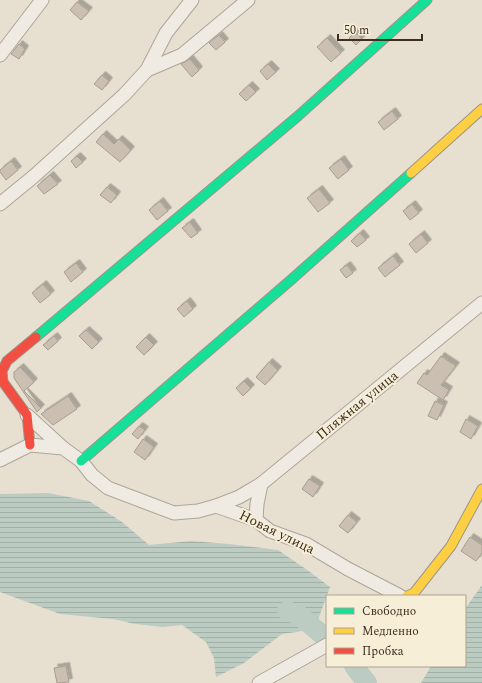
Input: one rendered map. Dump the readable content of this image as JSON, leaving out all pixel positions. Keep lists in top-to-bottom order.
{
  "streets": {
    "street": ["Пляжная улица", "Новая улица"]
  },
  "crossings": [
    ["Пляжная улица", "Новая улица"]
  ],
  "legend": ["Свободно", "Медленно", "Пробка"],
  "scale_bar": "50 m"
}
